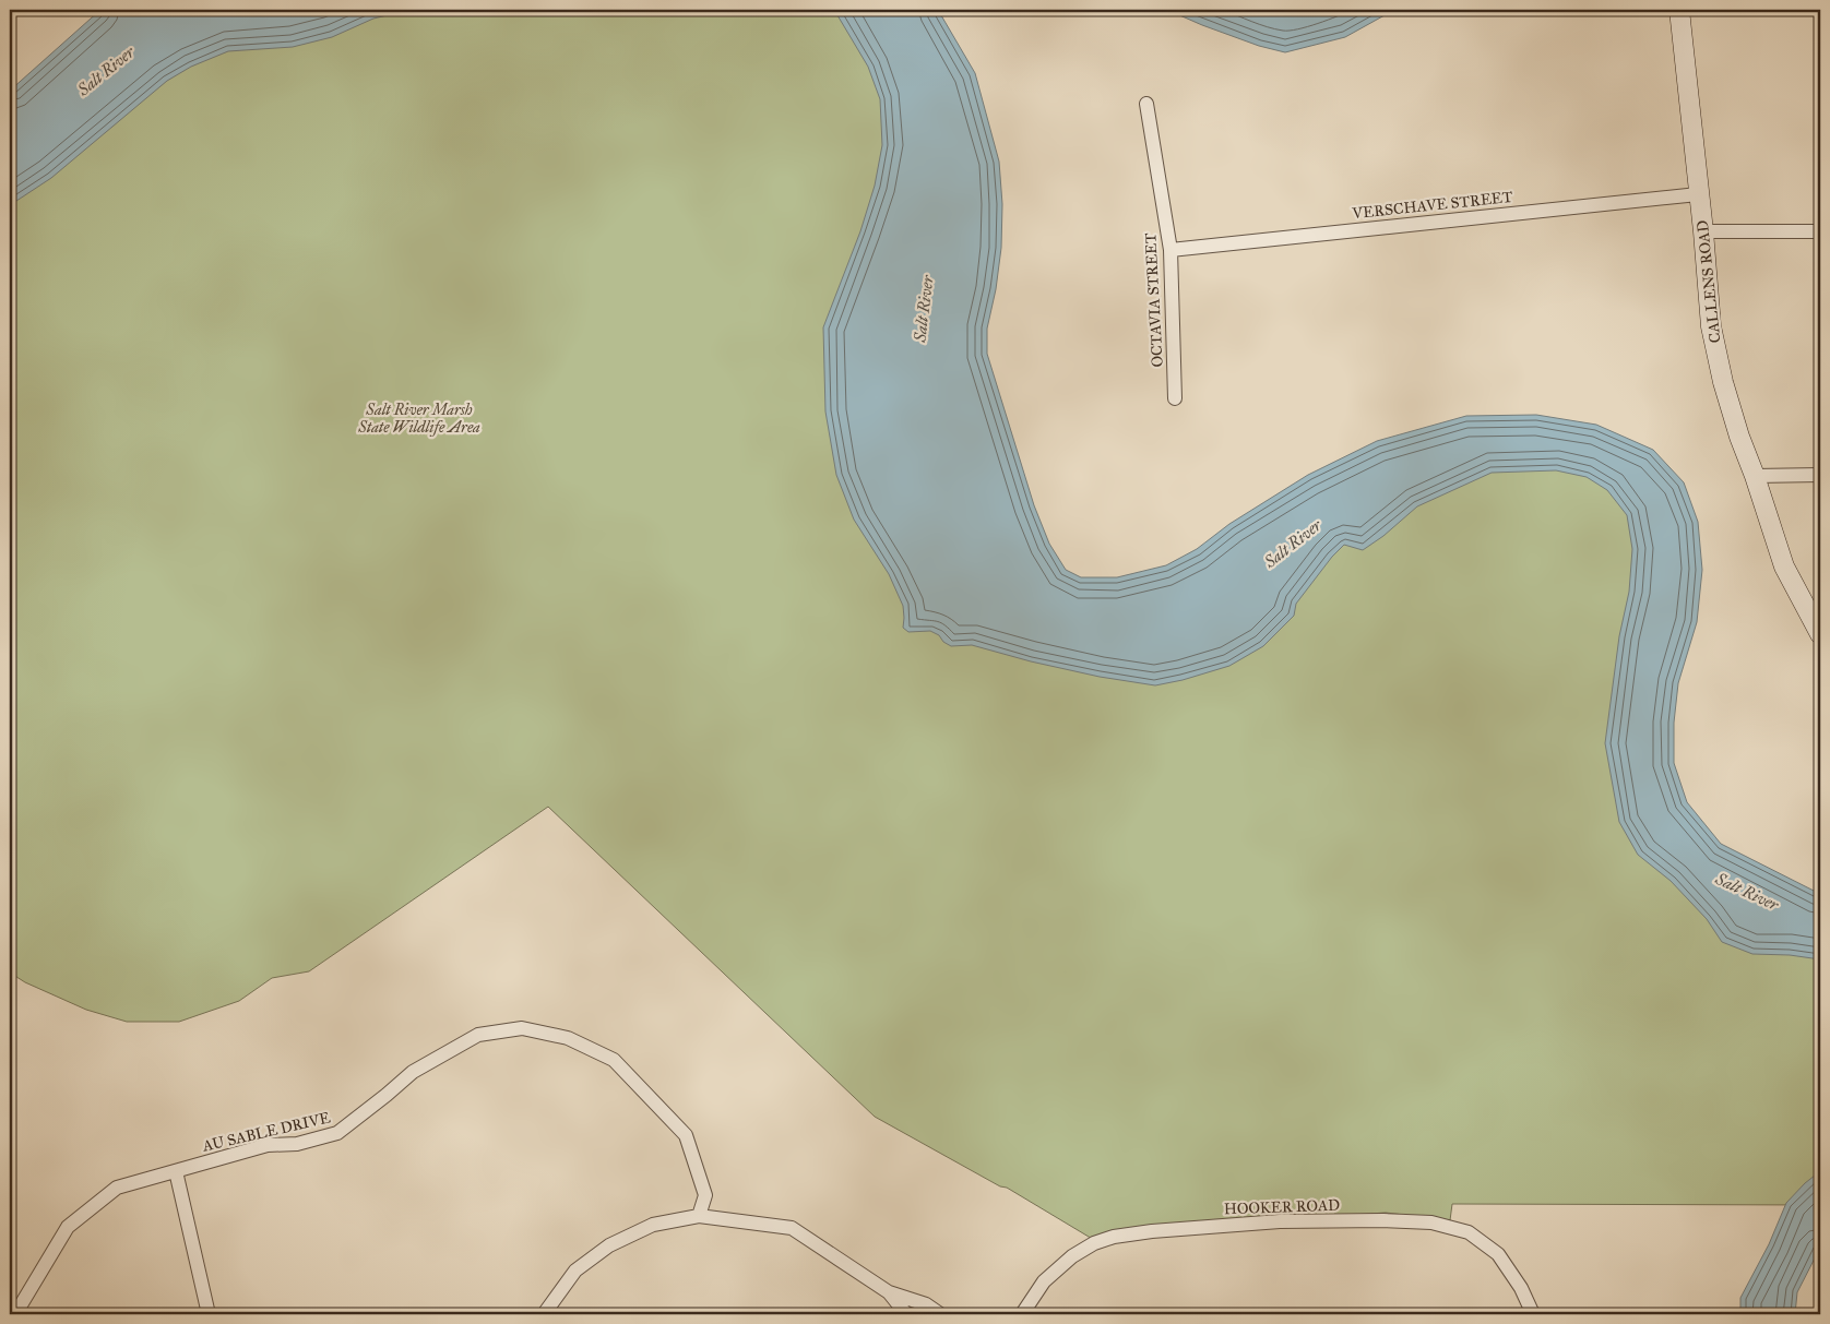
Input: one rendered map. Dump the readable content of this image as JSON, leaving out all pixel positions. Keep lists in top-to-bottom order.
{
  "streets": {
    "street": [
      "VERSCHAVE STREET",
      "CALLENS ROAD",
      "OCTAVIA STREET",
      "AU SABLE DRIVE",
      "HOOKER ROAD"
    ]
  },
  "crossings": [
    ["VERSCHAVE STREET", "CALLENS ROAD"],
    ["VERSCHAVE STREET", "OCTAVIA STREET"]
  ],
  "water": ["Salt River"],
  "parks": ["Salt River Marsh State Wildlife Area"]
}
